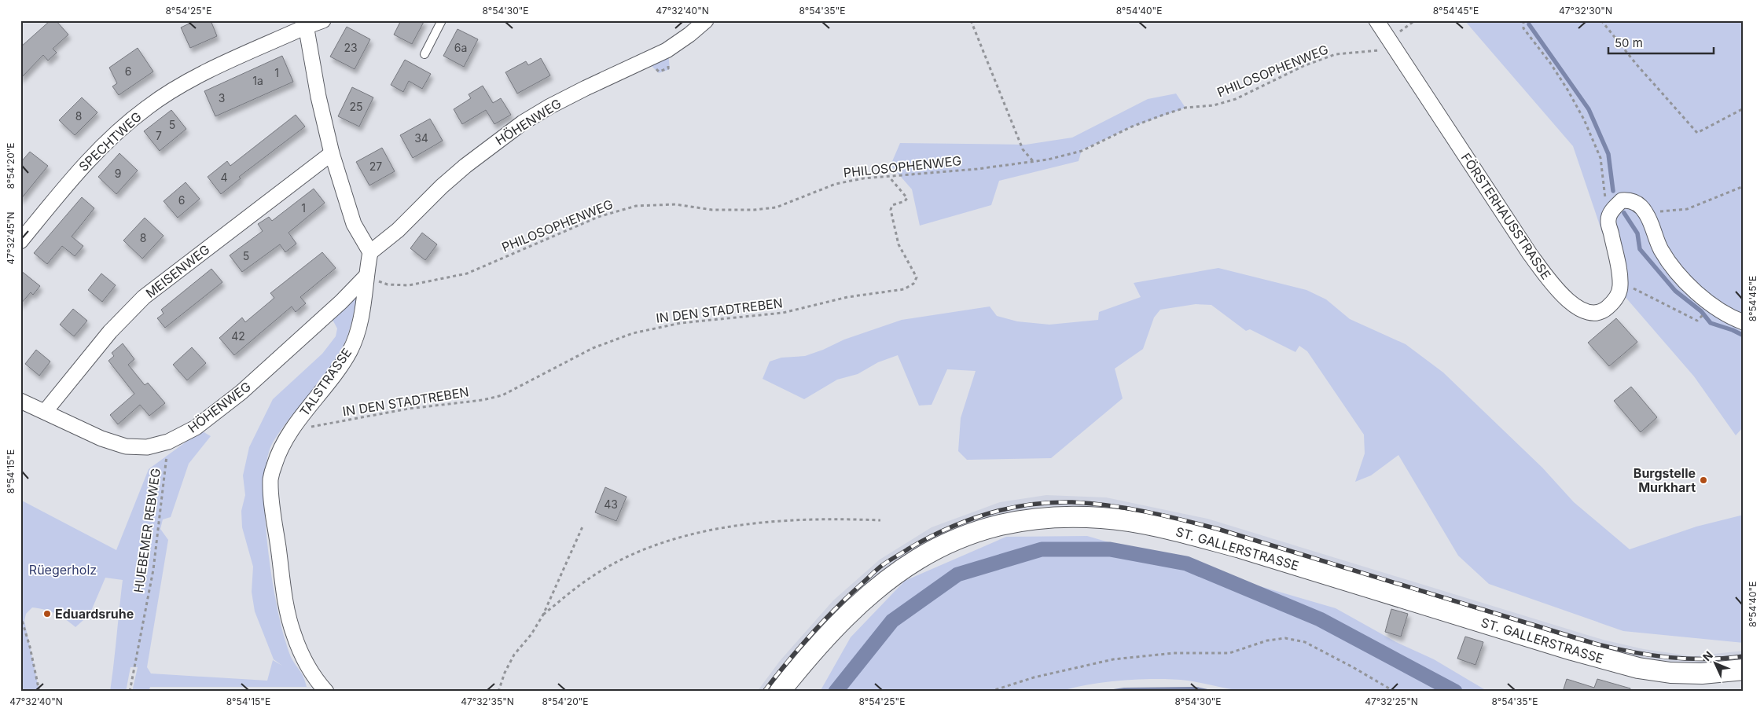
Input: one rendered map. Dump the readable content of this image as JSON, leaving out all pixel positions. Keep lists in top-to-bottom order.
{
  "streets": {
    "main road": ["ST. GALLERSTRASSE"],
    "street": [
      "HÖHENWEG",
      "SPECHTWEG",
      "FÖRSTERHAUSSTRASSE",
      "MEISENWEG",
      "TALSTRASSE"
    ],
    "path": ["PHILOSOPHENWEG", "IN DEN STADTREBEN", "HUEBEMER REBWEG"]
  },
  "crossings": [
    ["PHILOSOPHENWEG", "HÖHENWEG"],
    ["PHILOSOPHENWEG", "FÖRSTERHAUSSTRASSE"],
    ["PHILOSOPHENWEG", "IN DEN STADTREBEN"],
    ["PHILOSOPHENWEG", "TALSTRASSE"],
    ["HÖHENWEG", "MEISENWEG"],
    ["HÖHENWEG", "TALSTRASSE"],
    ["HÖHENWEG", "HUEBEMER REBWEG"],
    ["IN DEN STADTREBEN", "TALSTRASSE"]
  ],
  "parks": ["Rüegerholz"],
  "places": ["Burgstelle Murkhart", "Eduardsruhe"],
  "house_numbers": [
    "23",
    "6a",
    "6",
    "1",
    "1a",
    "3",
    "25",
    "8",
    "5",
    "7",
    "34",
    "27",
    "9",
    "4",
    "6",
    "1",
    "8",
    "5",
    "42",
    "43"
  ],
  "scale_bar": "50 m",
  "north": "top left",
  "coordinates": [
    "8°54'25\"E",
    "8°54'30\"E",
    "47°32'40\"N",
    "8°54'35\"E",
    "8°54'40\"E",
    "8°54'45\"E",
    "47°32'30\"N",
    "8°54'20\"E",
    "47°32'45\"N",
    "8°54'15\"E",
    "47°32'35\"N",
    "47°32'25\"N"
  ]
}
